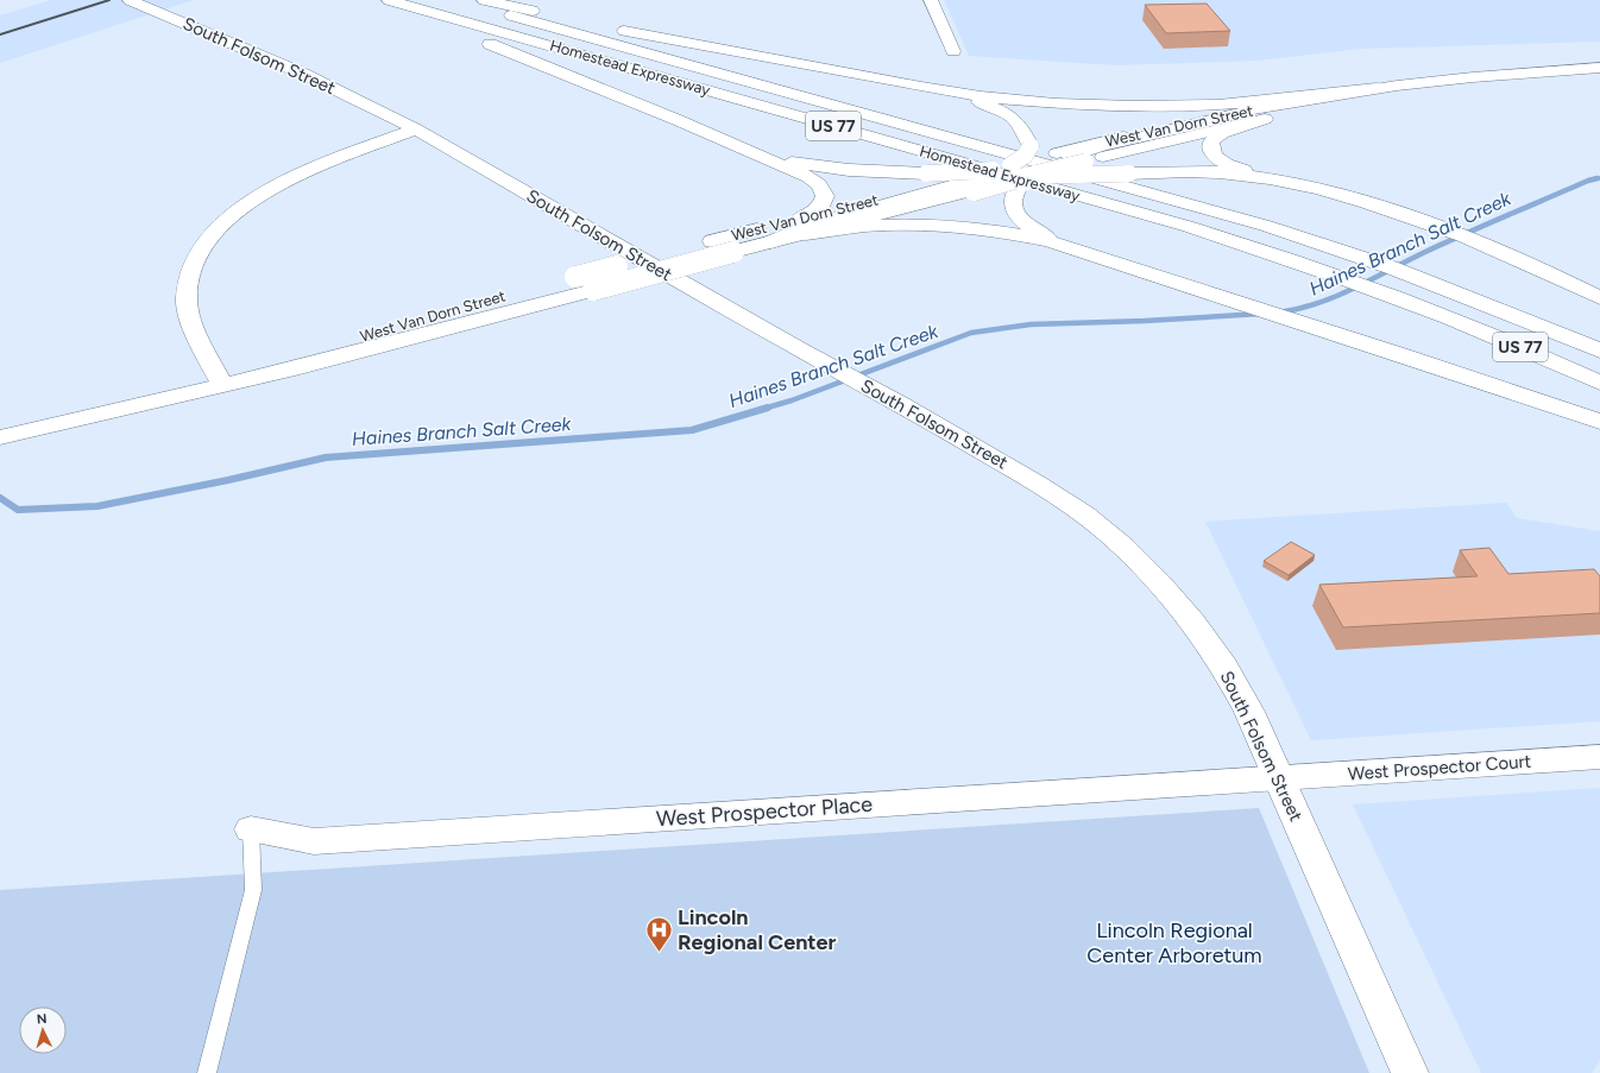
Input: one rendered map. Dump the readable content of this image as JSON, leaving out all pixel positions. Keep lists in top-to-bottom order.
{
  "streets": {
    "main road": [
      "South Folsom Street",
      "Homestead Expressway",
      "US 77",
      "West Van Dorn Street",
      "West Prospector Court",
      "West Prospector Place"
    ]
  },
  "crossings": [
    ["South Folsom Street", "West Prospector Court"],
    ["South Folsom Street", "West Prospector Place"],
    ["West Prospector Court", "West Prospector Place"]
  ],
  "water": ["Haines Branch Salt Creek"],
  "parks": ["Lincoln Regional Center Arboretum"],
  "places": {
    "hospital": ["Lincoln Regional Center"]
  },
  "north": "top"
}
